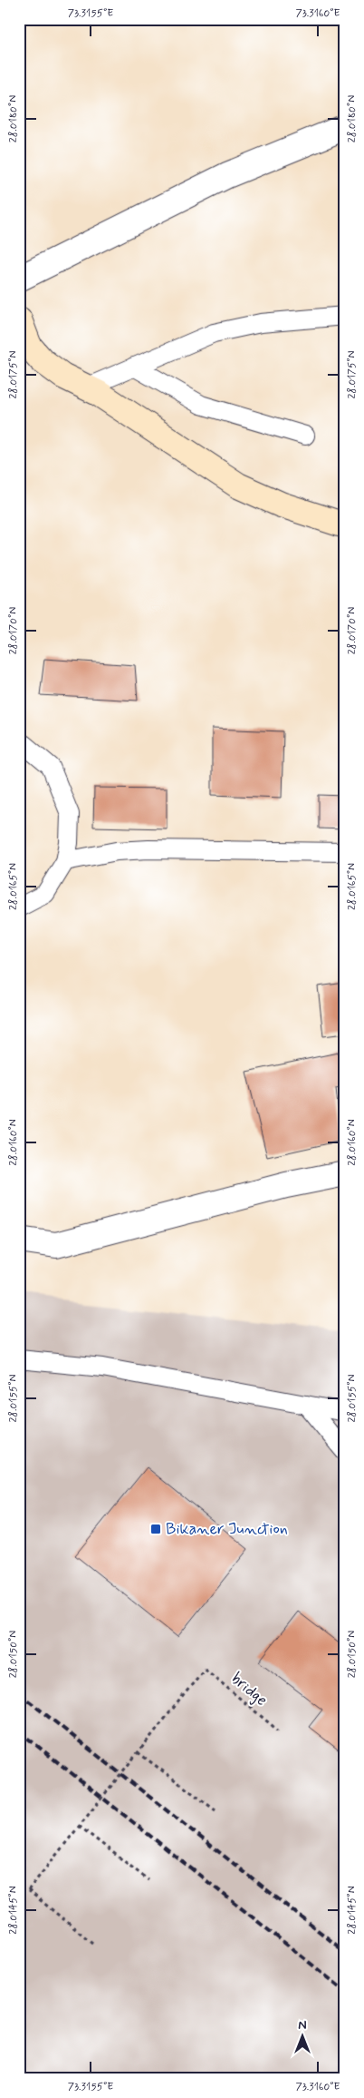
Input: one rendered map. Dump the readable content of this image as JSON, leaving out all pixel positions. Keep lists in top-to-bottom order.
{
  "streets": {
    "path": ["bridge"]
  },
  "places": {
    "transit": ["Bikaner Junction"]
  },
  "north": "top",
  "coordinates": [
    "73.3155°E",
    "73.3160°E",
    "28.0180°N",
    "28.0175°N",
    "28.0170°N",
    "28.0165°N",
    "28.0160°N",
    "28.0155°N",
    "28.0150°N",
    "28.0145°N"
  ]
}
